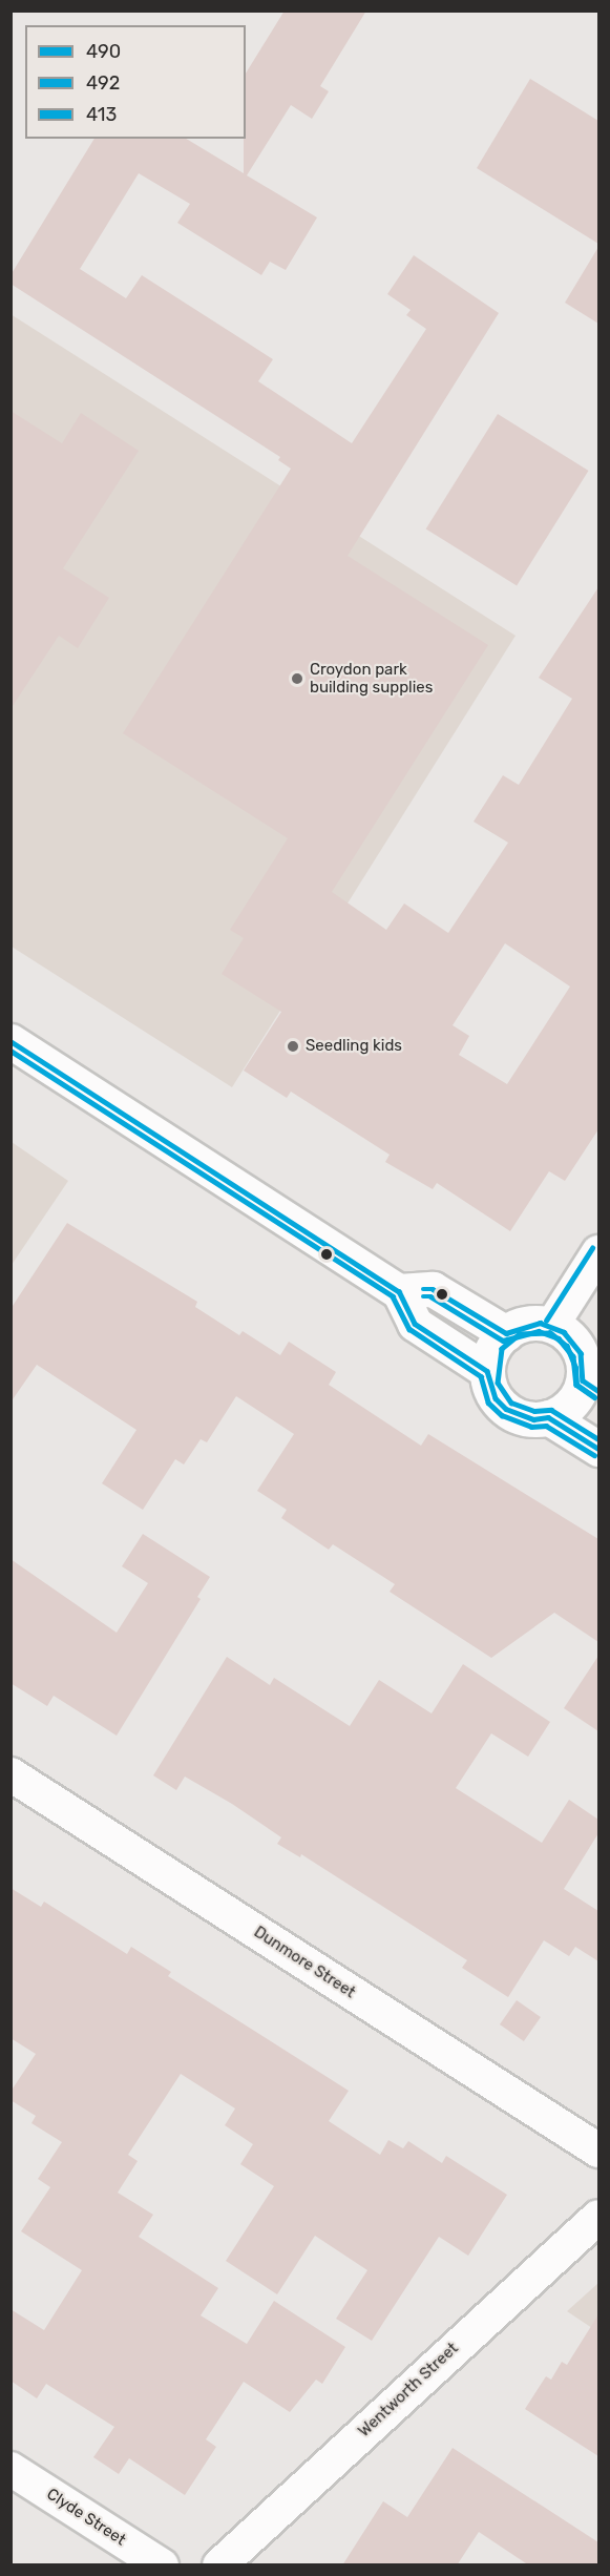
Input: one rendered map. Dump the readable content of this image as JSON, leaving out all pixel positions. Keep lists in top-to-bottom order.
{
  "streets": {
    "street": ["Dunmore Street", "Wentworth Street", "Clyde Street"]
  },
  "places": ["Croydon park building supplies", "Seedling kids"],
  "lines": ["transit line 490", "transit line 492", "transit line 413"],
  "legend": ["490", "492", "413"]
}
